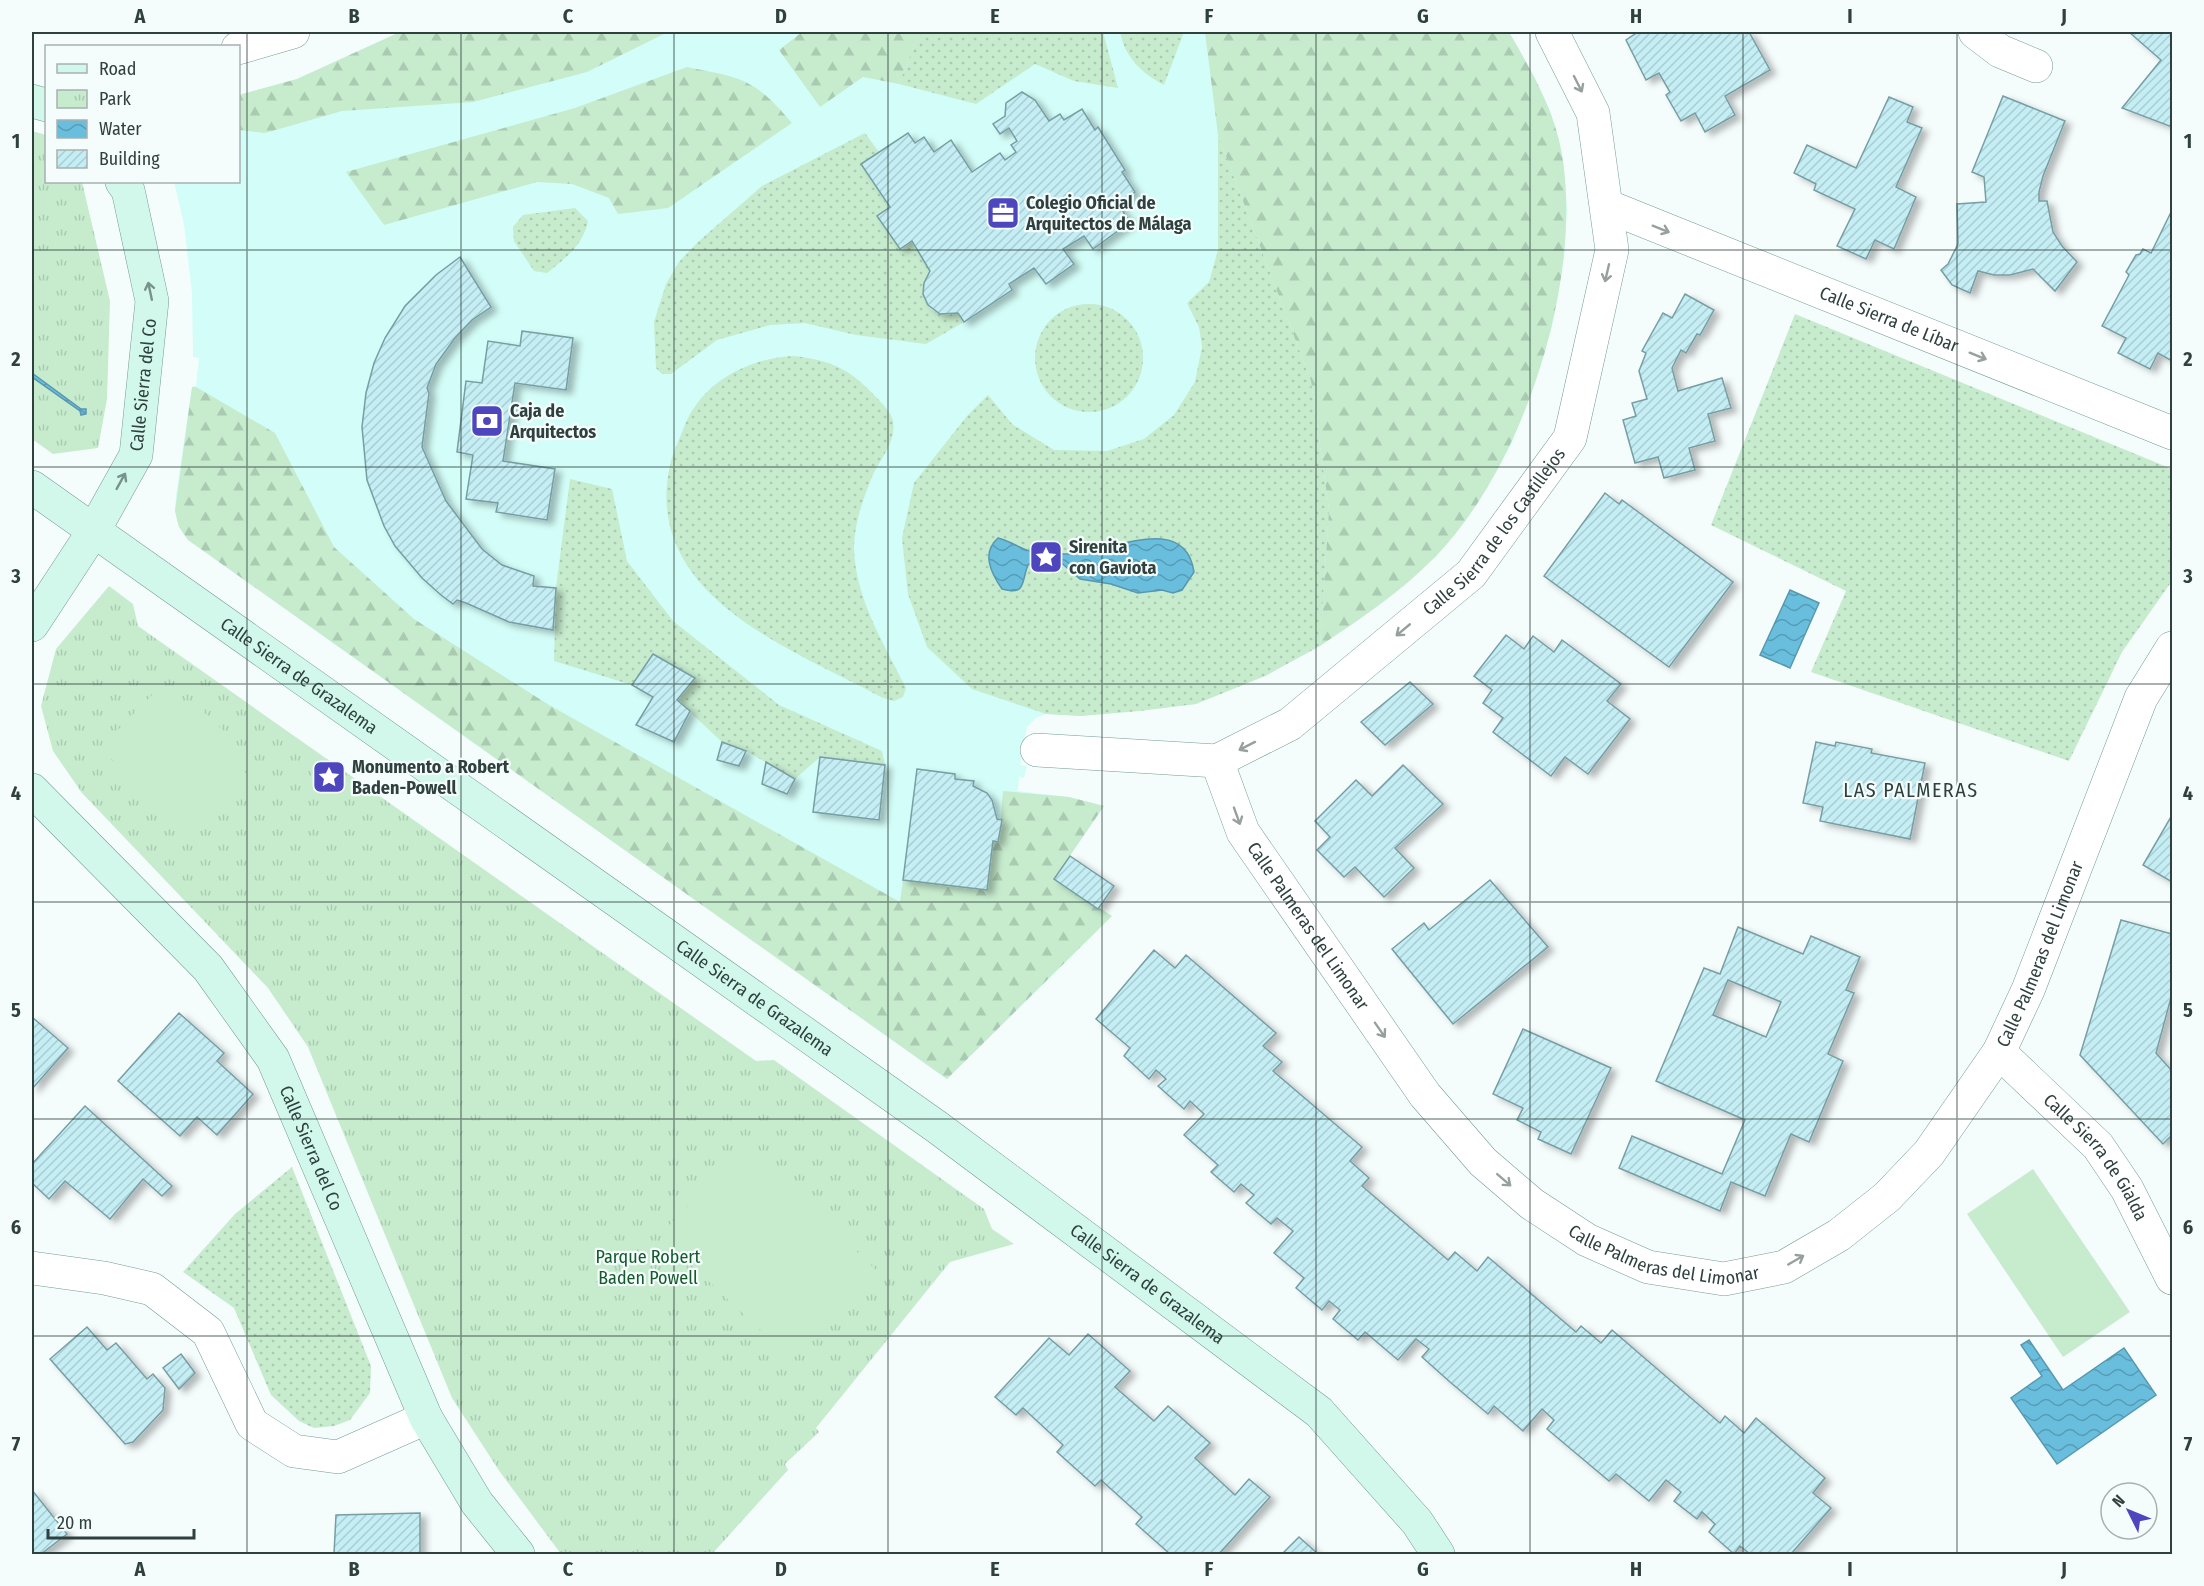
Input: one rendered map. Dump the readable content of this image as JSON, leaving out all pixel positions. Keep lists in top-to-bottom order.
{
  "streets": {
    "street": [
      "Calle Sierra de Líbar",
      "Calle Sierra del Co",
      "Calle Sierra de los Castillejos",
      "Calle Sierra de Grazalema",
      "Calle Palmeras del Limonar",
      "Calle Sierra de Gialda"
    ]
  },
  "crossings": [
    ["Calle Sierra de Líbar", "Calle Sierra de los Castillejos"],
    ["Calle Sierra del Co", "Calle Sierra de Grazalema"],
    ["Calle Sierra de los Castillejos", "Calle Palmeras del Limonar"],
    ["Calle Palmeras del Limonar", "Calle Sierra de Gialda"]
  ],
  "one_way": ["Calle Sierra de Líbar", "Calle Sierra de los Castillejos"],
  "districts": ["LAS PALMERAS"],
  "parks": ["Parque Robert Baden Powell"],
  "places": {
    "office": ["Colegio Oficial de Arquitectos de Málaga"],
    "bank": ["Caja de Arquitectos"],
    "place": ["Sirenita con Gaviota", "Monumento a Robert Baden-Powell"]
  },
  "legend": [
    "Road",
    "Park",
    "Water",
    "Building"
  ],
  "scale_bar": "20 m",
  "north": "top left",
  "grid": {
    "columns": [
      "A",
      "B",
      "C",
      "D",
      "E",
      "F",
      "G",
      "H",
      "I",
      "J"
    ],
    "rows": [
      "1",
      "2",
      "3",
      "4",
      "5",
      "6",
      "7"
    ]
  }
}
